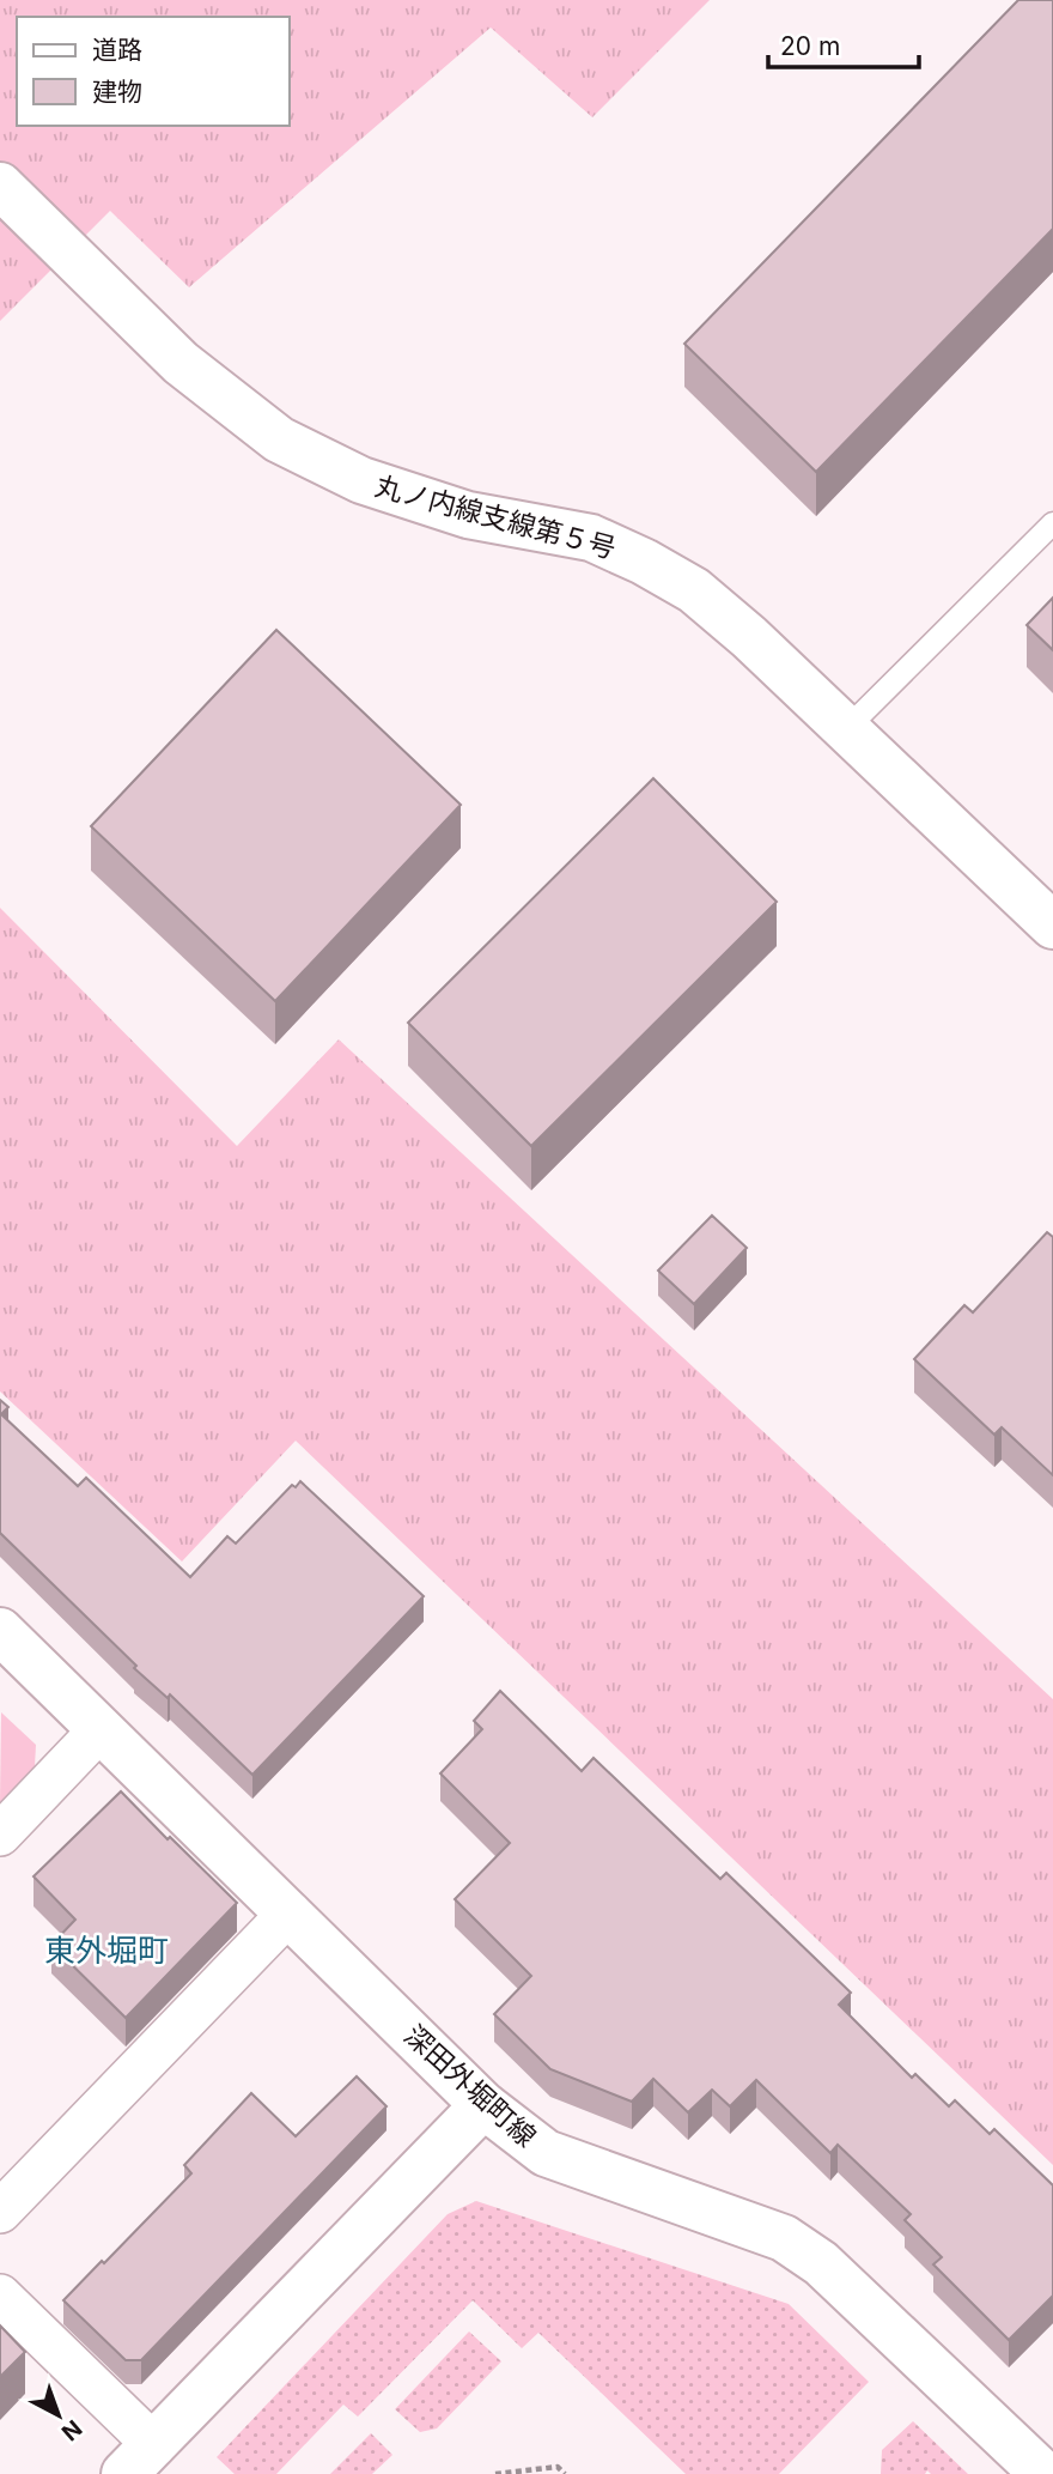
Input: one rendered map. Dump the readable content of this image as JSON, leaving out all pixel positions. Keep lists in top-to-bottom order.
{
  "streets": {
    "street": ["丸ノ内線支線第５号", "深田外堀町線"]
  },
  "districts": ["東外堀町"],
  "legend": ["道路", "建物"],
  "scale_bar": "20 m",
  "north": "bottom right"
}
